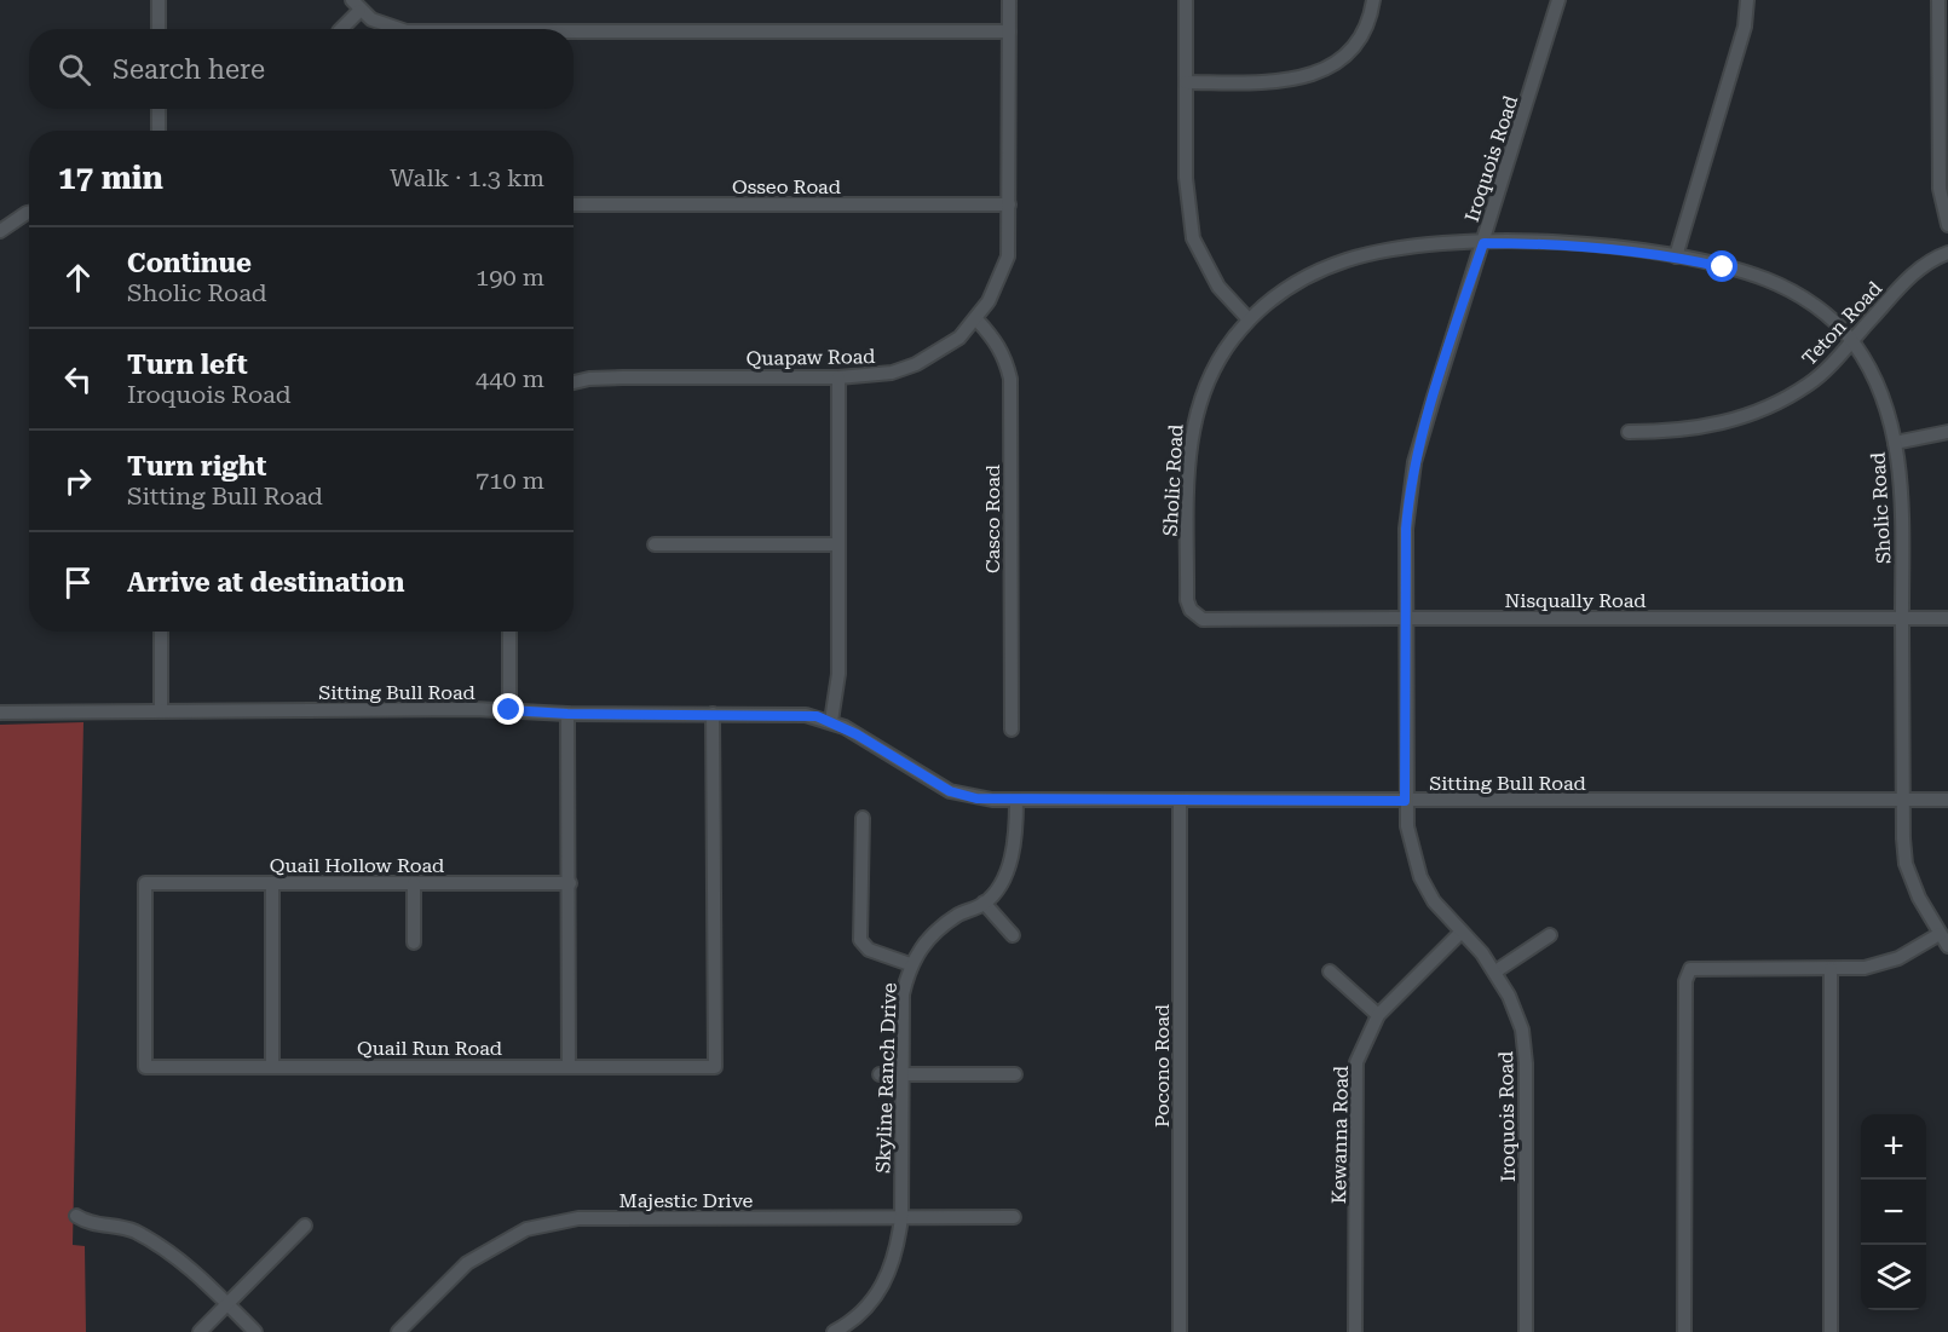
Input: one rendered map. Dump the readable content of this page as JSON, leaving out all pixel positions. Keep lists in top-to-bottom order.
{
  "streets": {
    "street": [
      "Iroquois Road",
      "Osseo Road",
      "Teton Road",
      "Quapaw Road",
      "Sholic Road",
      "Casco Road",
      "Nisqually Road",
      "Sitting Bull Road",
      "Quail Hollow Road",
      "Quail Run Road",
      "Pocono Road",
      "Skyline Ranch Drive",
      "Kewanna Road",
      "Majestic Drive"
    ]
  },
  "crossings": [
    ["Iroquois Road", "Sholic Road"],
    ["Iroquois Road", "Nisqually Road"],
    ["Iroquois Road", "Sitting Bull Road"],
    ["Iroquois Road", "Kewanna Road"],
    ["Osseo Road", "Quapaw Road"],
    ["Teton Road", "Sholic Road"],
    ["Quapaw Road", "Casco Road"],
    ["Sholic Road", "Nisqually Road"],
    ["Sholic Road", "Sitting Bull Road"],
    ["Sitting Bull Road", "Quail Run Road"],
    ["Sitting Bull Road", "Pocono Road"],
    ["Sitting Bull Road", "Skyline Ranch Drive"],
    ["Quail Hollow Road", "Quail Run Road"],
    ["Skyline Ranch Drive", "Majestic Drive"]
  ],
  "page": {
    "search": "Search here",
    "heading": ["17 min", "Walk · 1.3 km"],
    "list": [
      ["Continue", "Sholic Road", "190 m"],
      ["Turn left", "Iroquois Road", "440 m"],
      ["Turn right", "Sitting Bull Road", "710 m"],
      "Arrive at destination"
    ],
    "map_buttons": ["+", "−"]
  }
}
